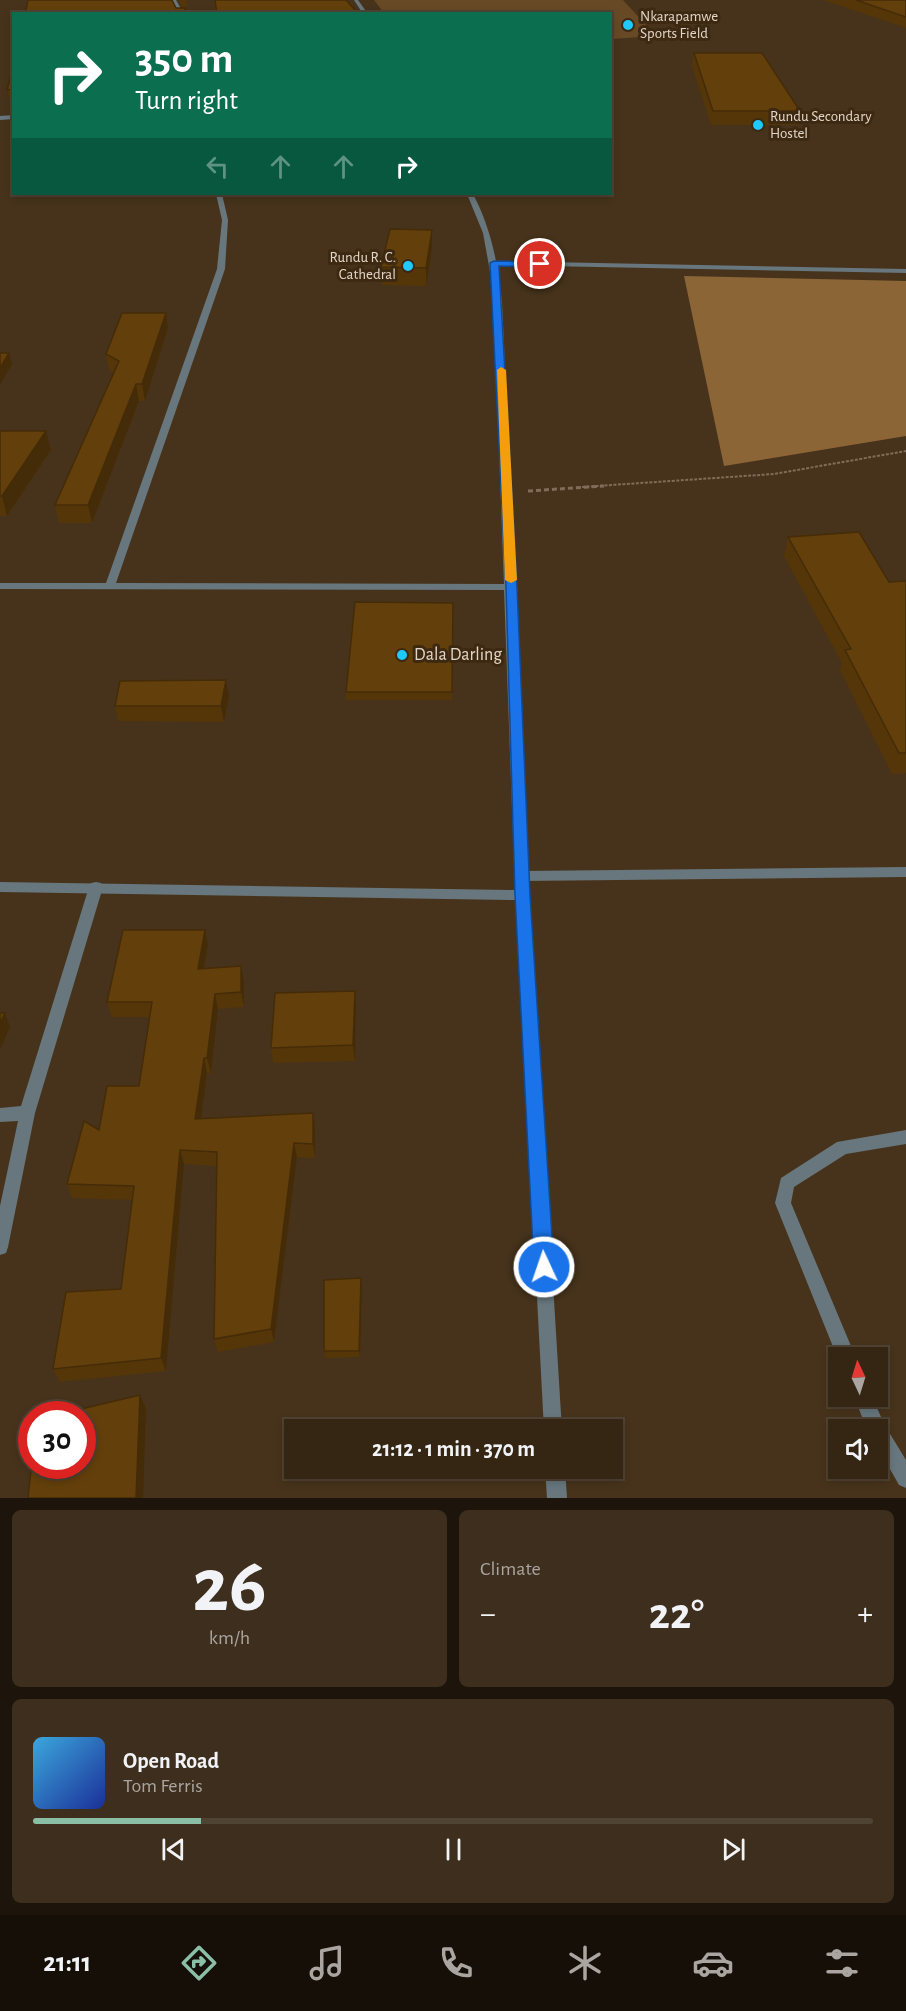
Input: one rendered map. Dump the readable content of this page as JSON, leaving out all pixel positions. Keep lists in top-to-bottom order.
{
  "places": [
    "Nkarapamwe Sports Field",
    "Rundu Secondary Hostel",
    "Rundu R. C. Cathedral",
    "Dala Darling"
  ],
  "north": "top",
  "page": {
    "turn": ["350 m", "Turn right"],
    "limit": "30",
    "trip": "21:12 · 1 min · 370 m",
    "tile": [
      ["26", "km/h"],
      "Climate"
    ],
    "heat": ["−", "22°", "+"],
    "song": ["Open Road", "Tom Ferris"],
    "tabs": "21:11"
  }
}
